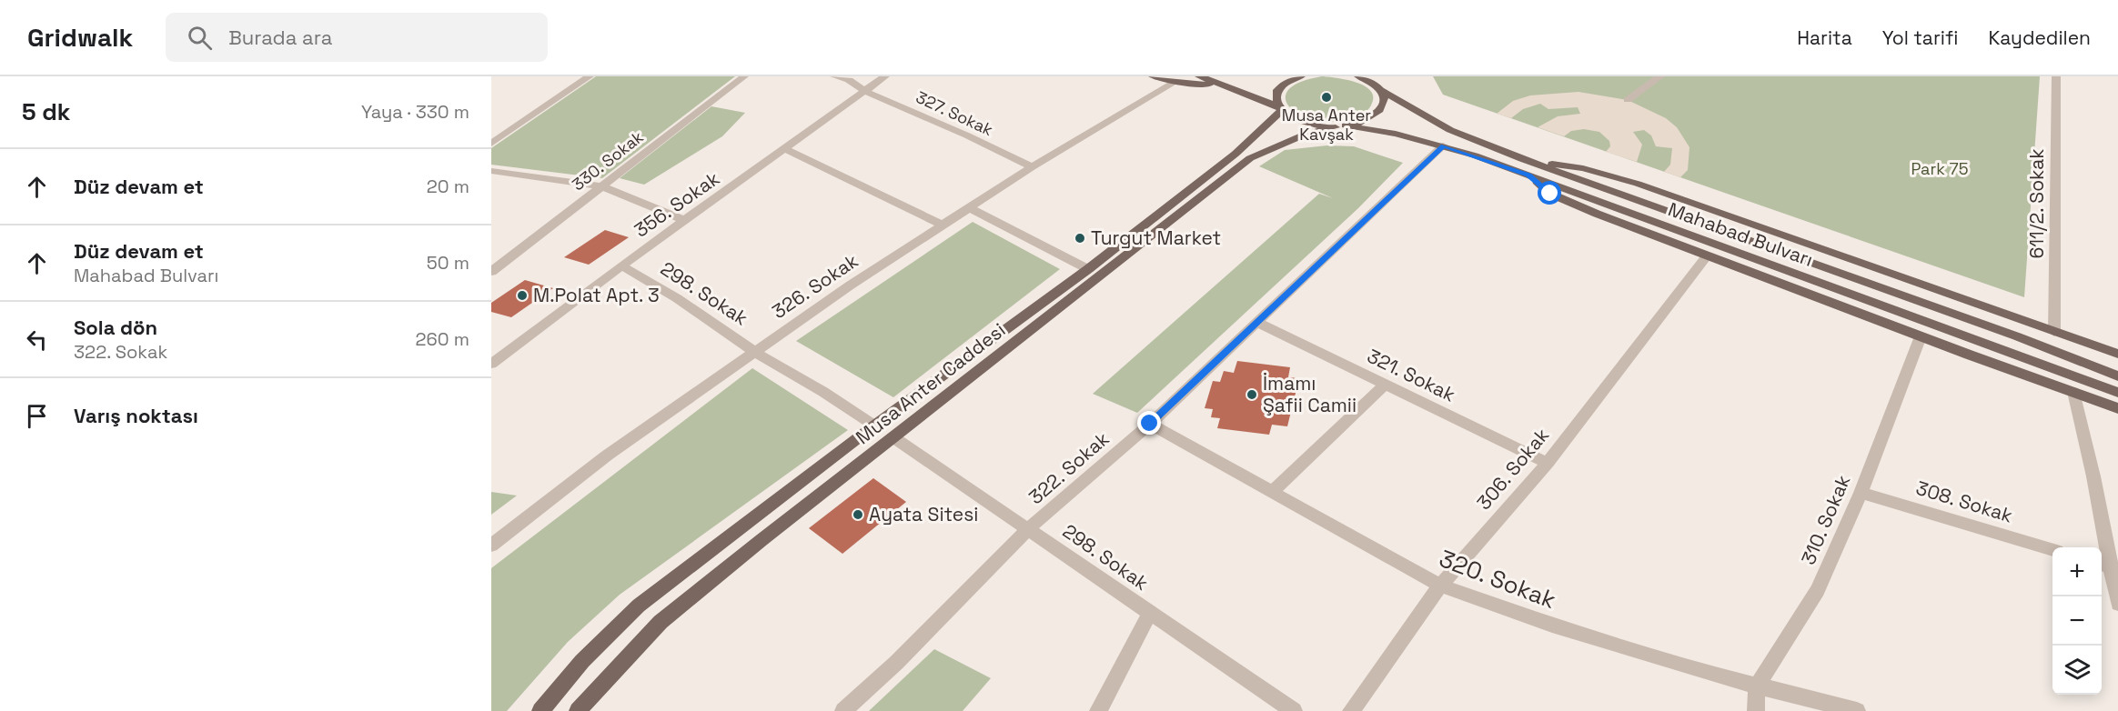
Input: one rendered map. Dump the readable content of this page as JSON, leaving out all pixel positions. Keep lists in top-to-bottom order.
{
  "streets": {
    "main road": ["Mahabad Bulvarı", "Musa Anter Caddesi"],
    "street": [
      "327. Sokak",
      "330. Sokak",
      "611/2. Sokak",
      "356. Sokak",
      "326. Sokak",
      "298. Sokak",
      "321. Sokak",
      "322. Sokak",
      "306. Sokak",
      "308. Sokak",
      "310. Sokak",
      "320. Sokak"
    ]
  },
  "crossings": [
    ["327. Sokak", "356. Sokak"],
    ["327. Sokak", "326. Sokak"],
    ["356. Sokak", "298. Sokak"],
    ["Mahabad Bulvarı", "Musa Anter Caddesi"],
    ["Mahabad Bulvarı", "322. Sokak"],
    ["326. Sokak", "298. Sokak"],
    ["298. Sokak", "Musa Anter Caddesi"],
    ["298. Sokak", "322. Sokak"],
    ["321. Sokak", "322. Sokak"],
    ["321. Sokak", "306. Sokak"],
    ["322. Sokak", "320. Sokak"],
    ["306. Sokak", "320. Sokak"],
    ["308. Sokak", "310. Sokak"],
    ["310. Sokak", "320. Sokak"]
  ],
  "parks": ["Park 75"],
  "places": [
    "Musa Anter Kavşak",
    "Turgut Market",
    "M.Polat Apt. 3",
    "İmamı Şafii Camii",
    "Ayata Sitesi"
  ],
  "page": {
    "header": "Gridwalk",
    "search": "Burada ara",
    "nav": ["Harita", "Yol tarifi", "Kaydedilen"],
    "heading": ["5 dk", "Yaya · 330 m"],
    "list": [
      ["Düz devam et", "20 m"],
      ["Düz devam et", "Mahabad Bulvarı", "50 m"],
      ["Sola dön", "322. Sokak", "260 m"],
      "Varış noktası"
    ],
    "map_buttons": ["+", "−"]
  }
}
